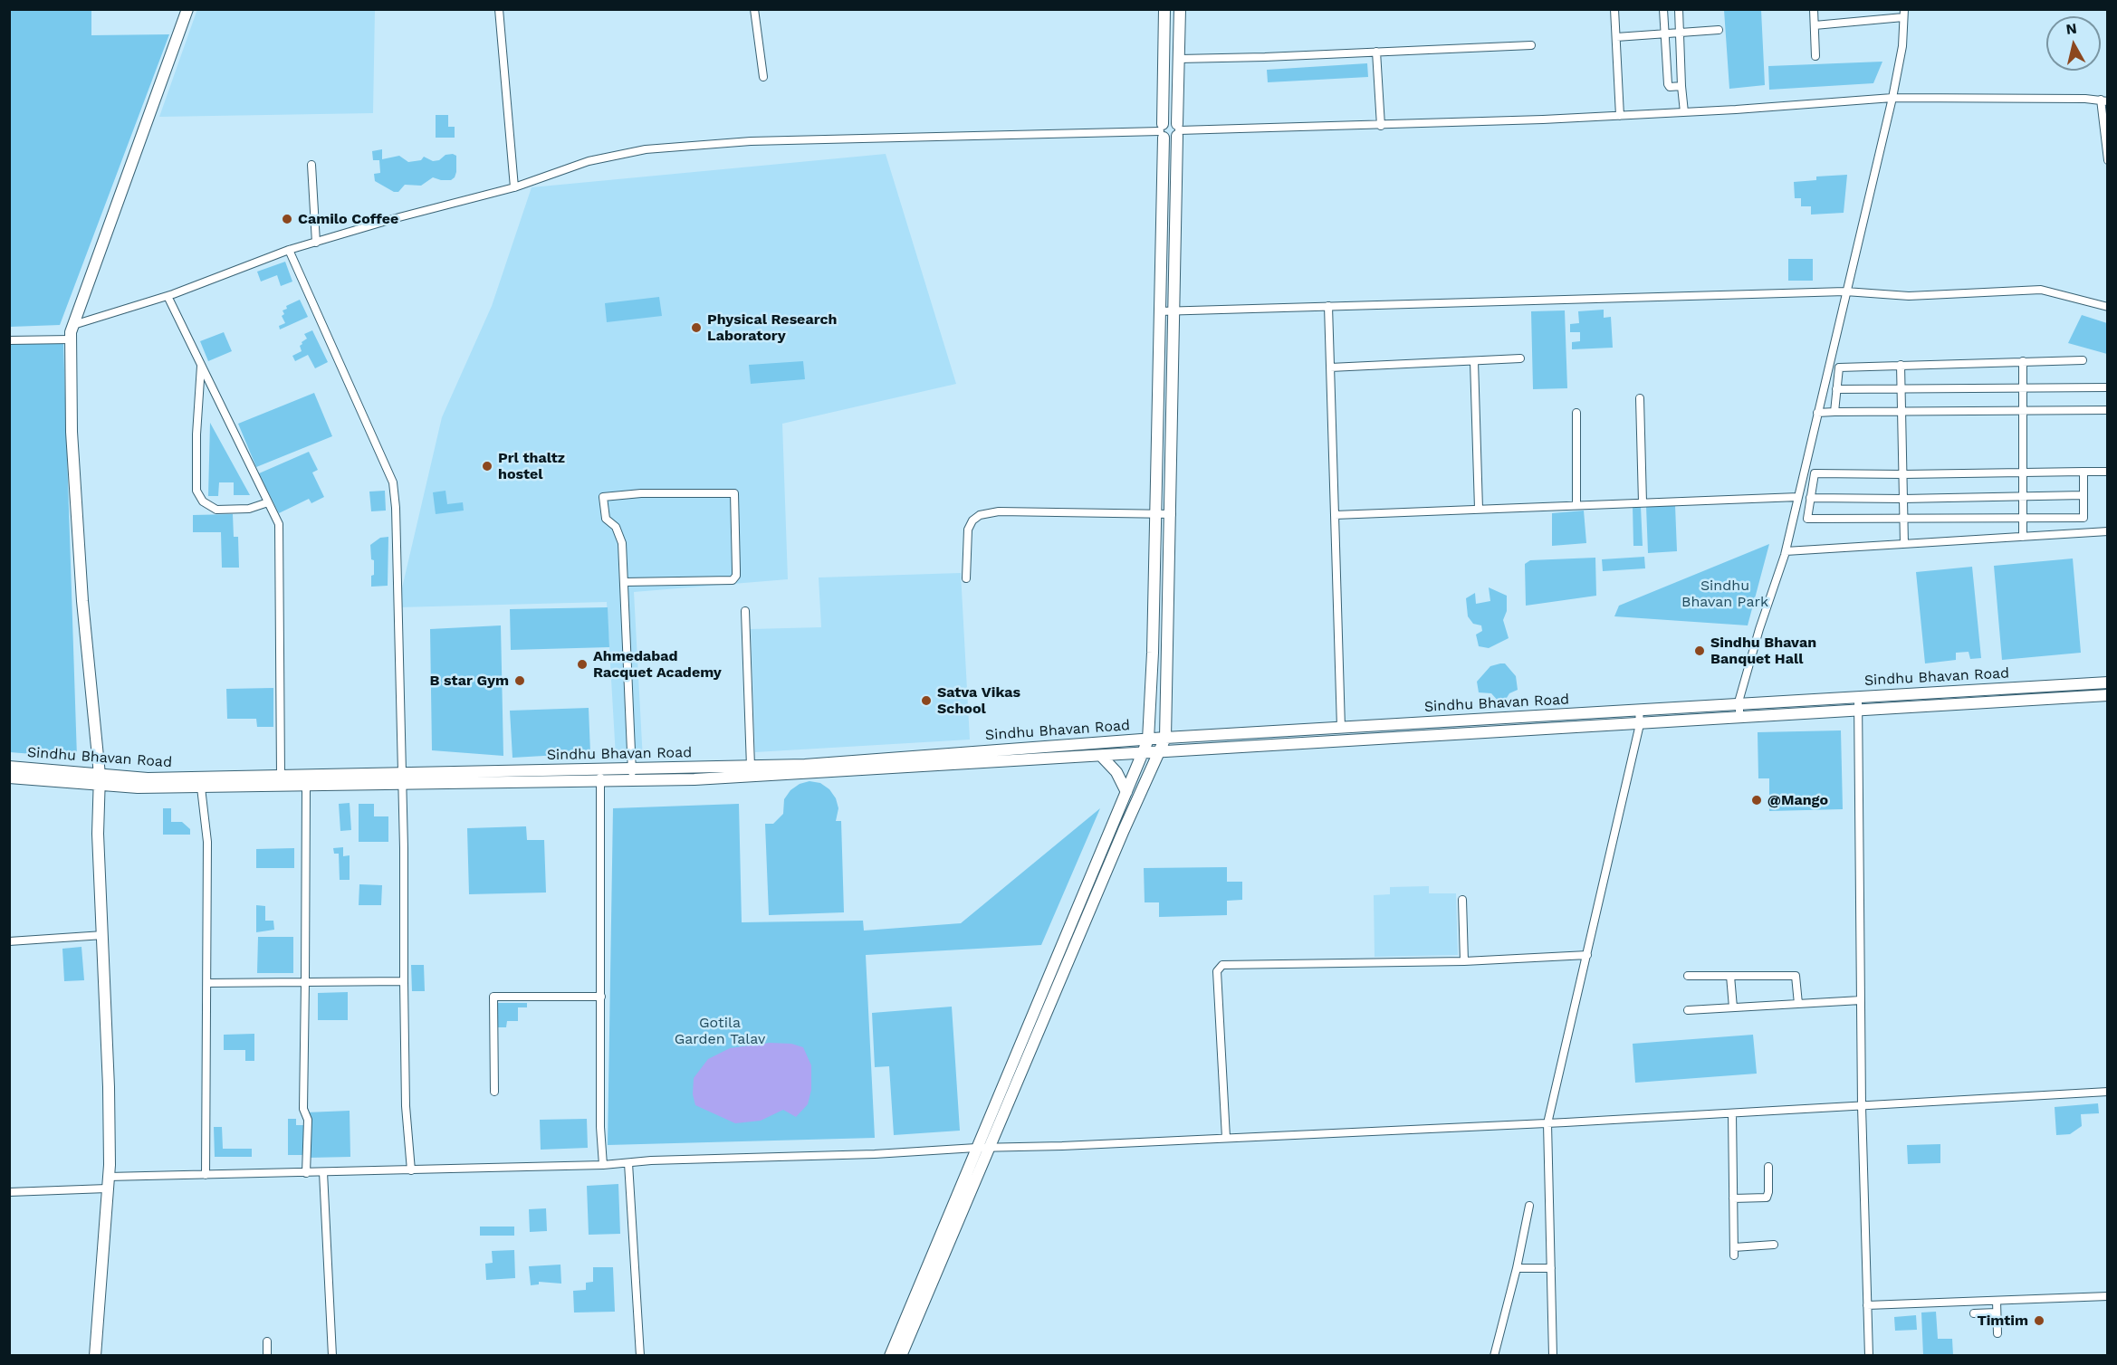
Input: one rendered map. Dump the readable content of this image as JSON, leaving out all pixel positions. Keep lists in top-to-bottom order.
{
  "streets": {
    "main road": ["Sindhu Bhavan Road"]
  },
  "parks": ["Sindhu Bhavan Park", "Gotila Garden Talav"],
  "places": [
    "Camilo Coffee",
    "Physical Research Laboratory",
    "Prl thaltz hostel",
    "Sindhu Bhavan Banquet Hall",
    "Ahmedabad Racquet Academy",
    "B star Gym",
    "Satva Vikas School",
    "@Mango",
    "Timtim"
  ],
  "north": "top"
}
